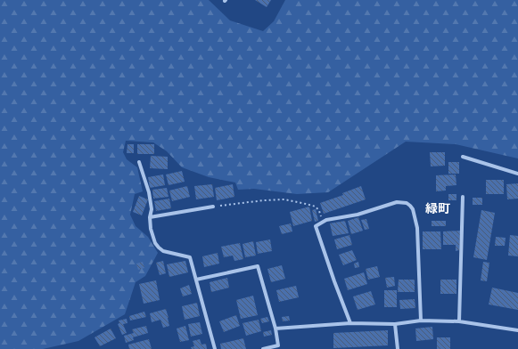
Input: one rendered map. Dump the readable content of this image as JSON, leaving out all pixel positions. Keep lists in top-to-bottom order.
{
  "districts": ["緑町"]
}
